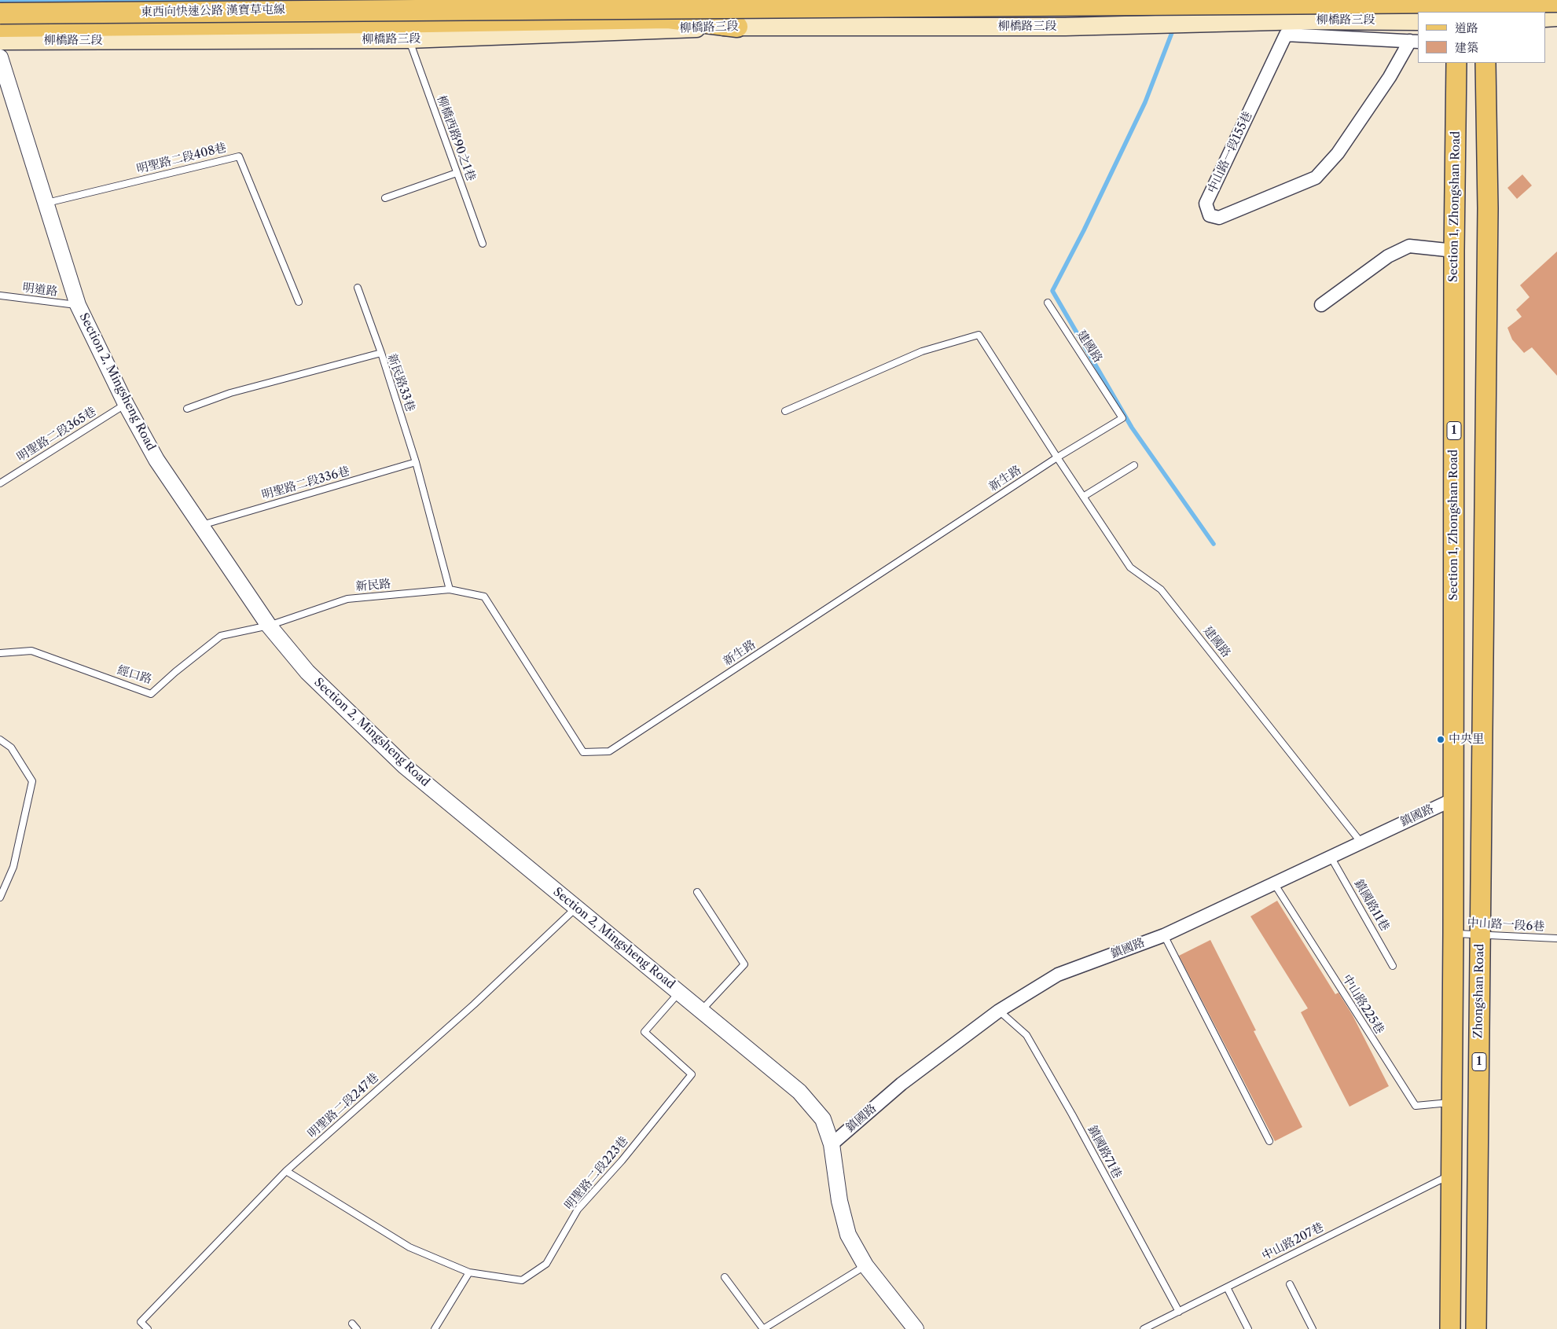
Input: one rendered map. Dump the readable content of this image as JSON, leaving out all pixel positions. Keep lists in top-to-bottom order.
{
  "streets": {
    "highway": ["東西向快速公路 漢寶草屯線"],
    "main road": [
      "柳橋路三段",
      "Section 1, Zhongshan Road",
      "1",
      "Zhongshan Road"
    ],
    "street": ["中山路一段155巷", "Section 2, Mingsheng Road", "鎮國路"],
    "lane": [
      "柳橋西路90之1巷",
      "明聖路二段408巷",
      "明道路",
      "建國路",
      "新民路33巷",
      "明聖路二段365巷",
      "新生路",
      "明聖路二段336巷",
      "新民路",
      "經口路",
      "鎮國路11巷",
      "中山路一段6巷",
      "中山路225巷",
      "明聖路二段247巷",
      "鎮國路71巷",
      "明聖路二段223巷",
      "中山路207巷"
    ]
  },
  "crossings": [
    ["柳橋路三段", "柳橋西路90之1巷"],
    ["明聖路二段408巷", "Section 2, Mingsheng Road"],
    ["Section 1, Zhongshan Road", "1"],
    ["Section 1, Zhongshan Road", "鎮國路"],
    ["明道路", "Section 2, Mingsheng Road"],
    ["建國路", "新生路"],
    ["建國路", "鎮國路"],
    ["Section 2, Mingsheng Road", "明聖路二段365巷"],
    ["Section 2, Mingsheng Road", "明聖路二段336巷"],
    ["Section 2, Mingsheng Road", "新民路"],
    ["Section 2, Mingsheng Road", "經口路"],
    ["Section 2, Mingsheng Road", "鎮國路"],
    ["Section 2, Mingsheng Road", "明聖路二段247巷"],
    ["Section 2, Mingsheng Road", "明聖路二段223巷"],
    ["新民路33巷", "明聖路二段336巷"],
    ["新民路33巷", "新民路"],
    ["1", "鎮國路"],
    ["1", "中山路一段6巷"],
    ["1", "中山路225巷"],
    ["1", "中山路207巷"],
    ["新生路", "新民路"],
    ["新民路", "經口路"],
    ["鎮國路", "鎮國路11巷"],
    ["鎮國路", "中山路225巷"],
    ["鎮國路", "鎮國路71巷"],
    ["中山路一段6巷", "Zhongshan Road"],
    ["明聖路二段247巷", "明聖路二段223巷"],
    ["鎮國路71巷", "中山路207巷"]
  ],
  "places": ["中央里"],
  "legend": ["道路", "建築"]
}
